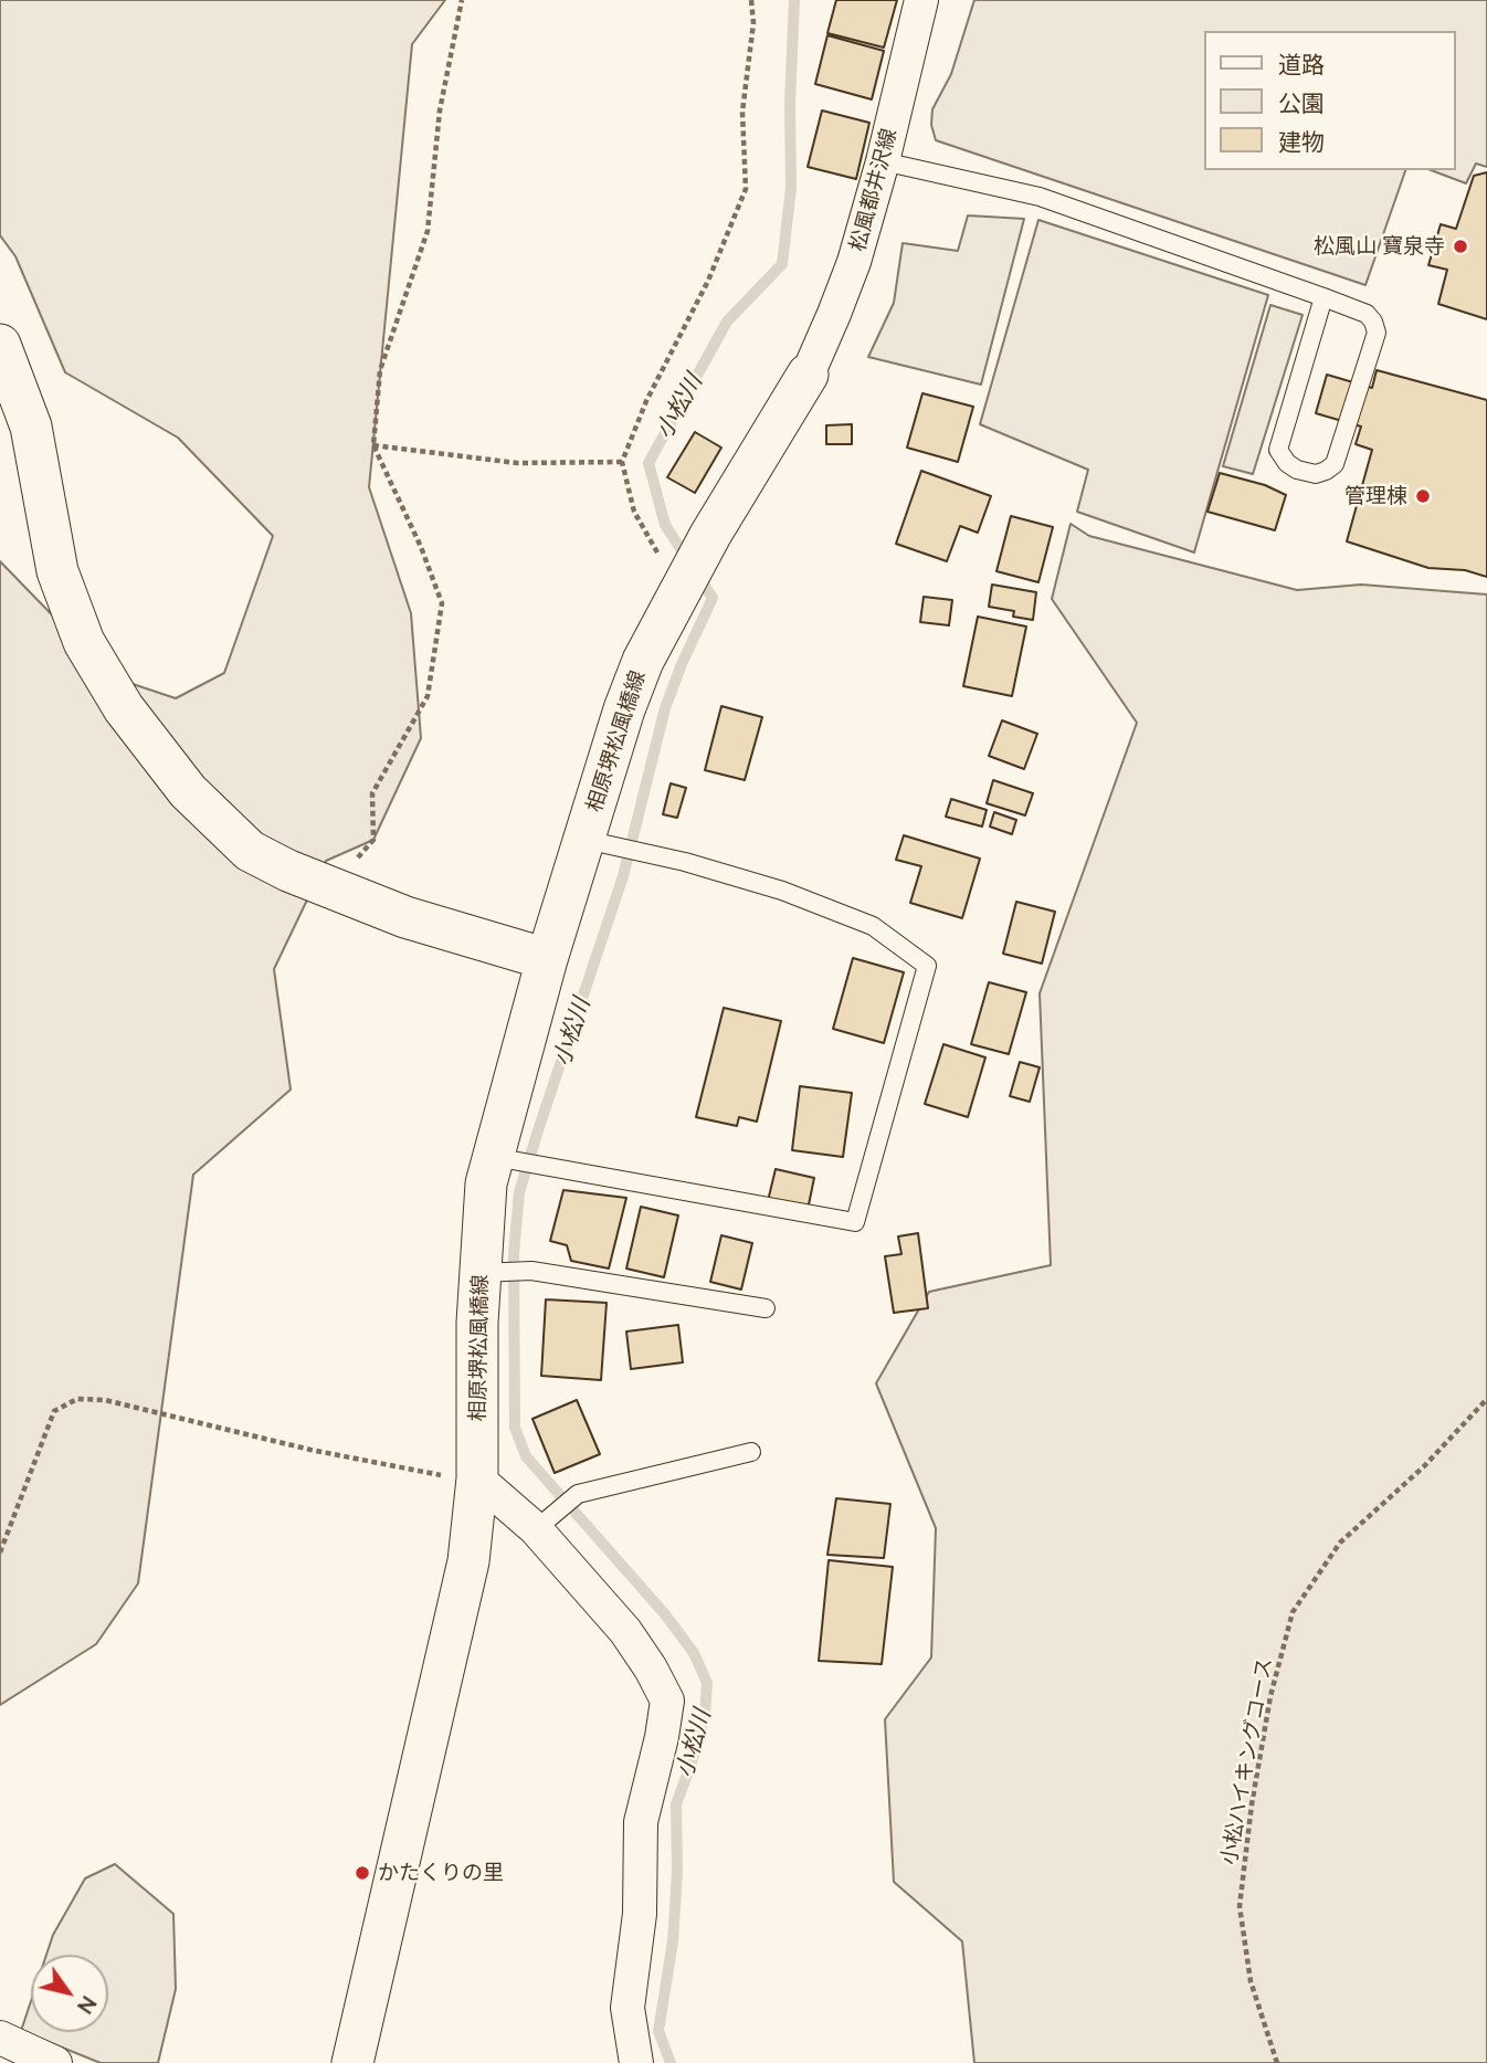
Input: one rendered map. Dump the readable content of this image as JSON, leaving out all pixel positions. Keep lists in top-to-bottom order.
{
  "streets": {
    "street": ["松風都井沢線", "相原堺松風橋線"],
    "path": ["小松ハイキングコース"]
  },
  "crossings": [
    ["松風都井沢線", "相原堺松風橋線"]
  ],
  "water": ["小松川"],
  "places": ["松風山 寶泉寺", "管理棟", "かたくりの里"],
  "legend": ["道路", "公園", "建物"],
  "north": "bottom right"
}
